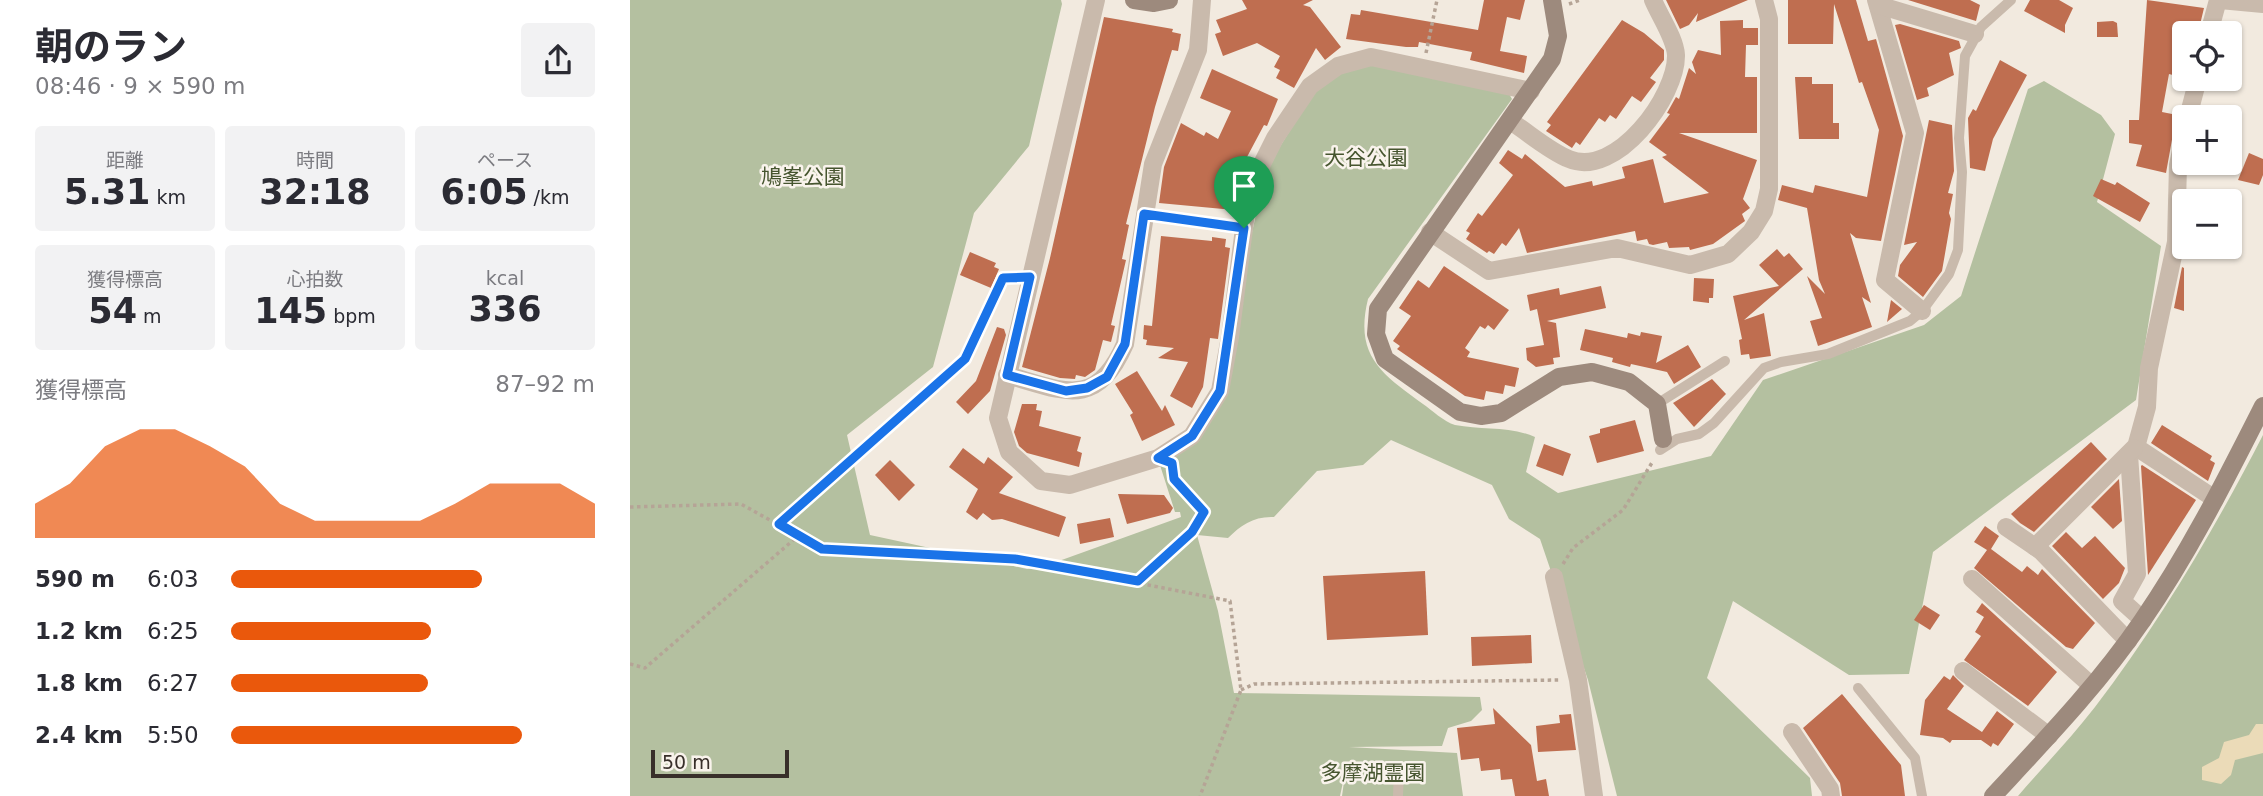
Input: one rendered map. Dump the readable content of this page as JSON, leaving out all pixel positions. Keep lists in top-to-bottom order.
{
  "parks": ["大谷公園", "鳩峯公園", "多摩湖霊園"],
  "scale_bar": "50 m",
  "page": {
    "heading": ["朝のラン", "08:46 · 9 × 590 m"],
    "map_buttons": ["+", "−"],
    "stats": [
      ["距離", "5.31 km"],
      ["時間", "32:18"],
      ["ペース", "6:05 /km"],
      ["獲得標高", "54 m"],
      ["心拍数", "145 bpm"],
      ["kcal", "336"]
    ],
    "chart": ["獲得標高", "87–92 m"],
    "list": [
      {
        "name": "590 m",
        "note": "6:03"
      },
      {
        "name": "1.2 km",
        "note": "6:25"
      },
      {
        "name": "1.8 km",
        "note": "6:27"
      },
      {
        "name": "2.4 km",
        "note": "5:50"
      }
    ],
    "scale": "50 m"
  }
}
